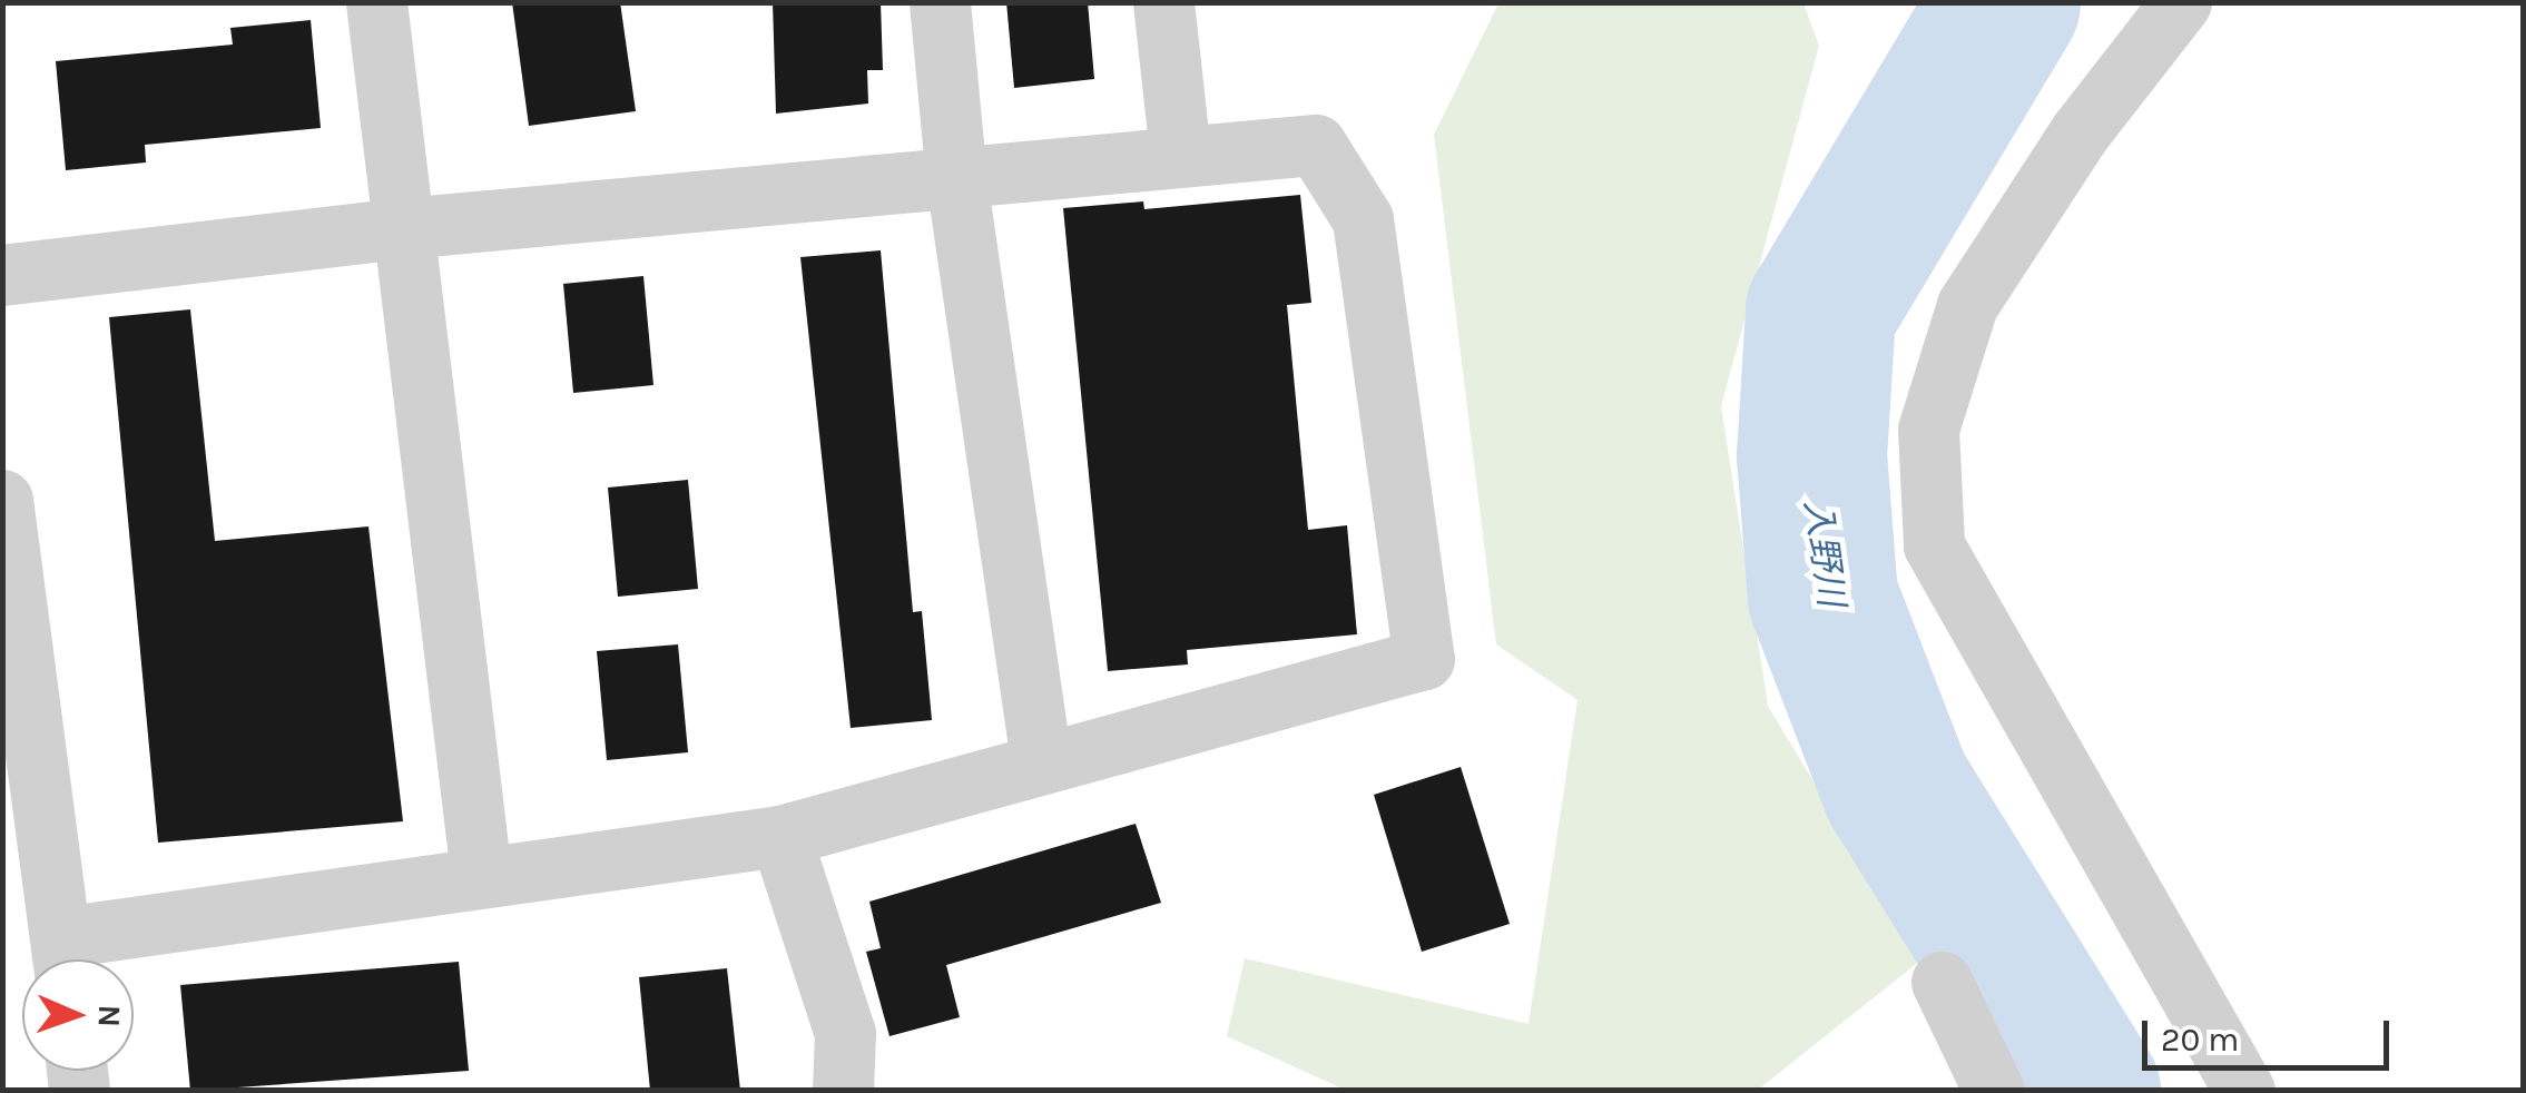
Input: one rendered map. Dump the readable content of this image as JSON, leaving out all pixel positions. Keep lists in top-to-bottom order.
{
  "water": ["入野川"],
  "scale_bar": "20 m",
  "north": "right"
}
